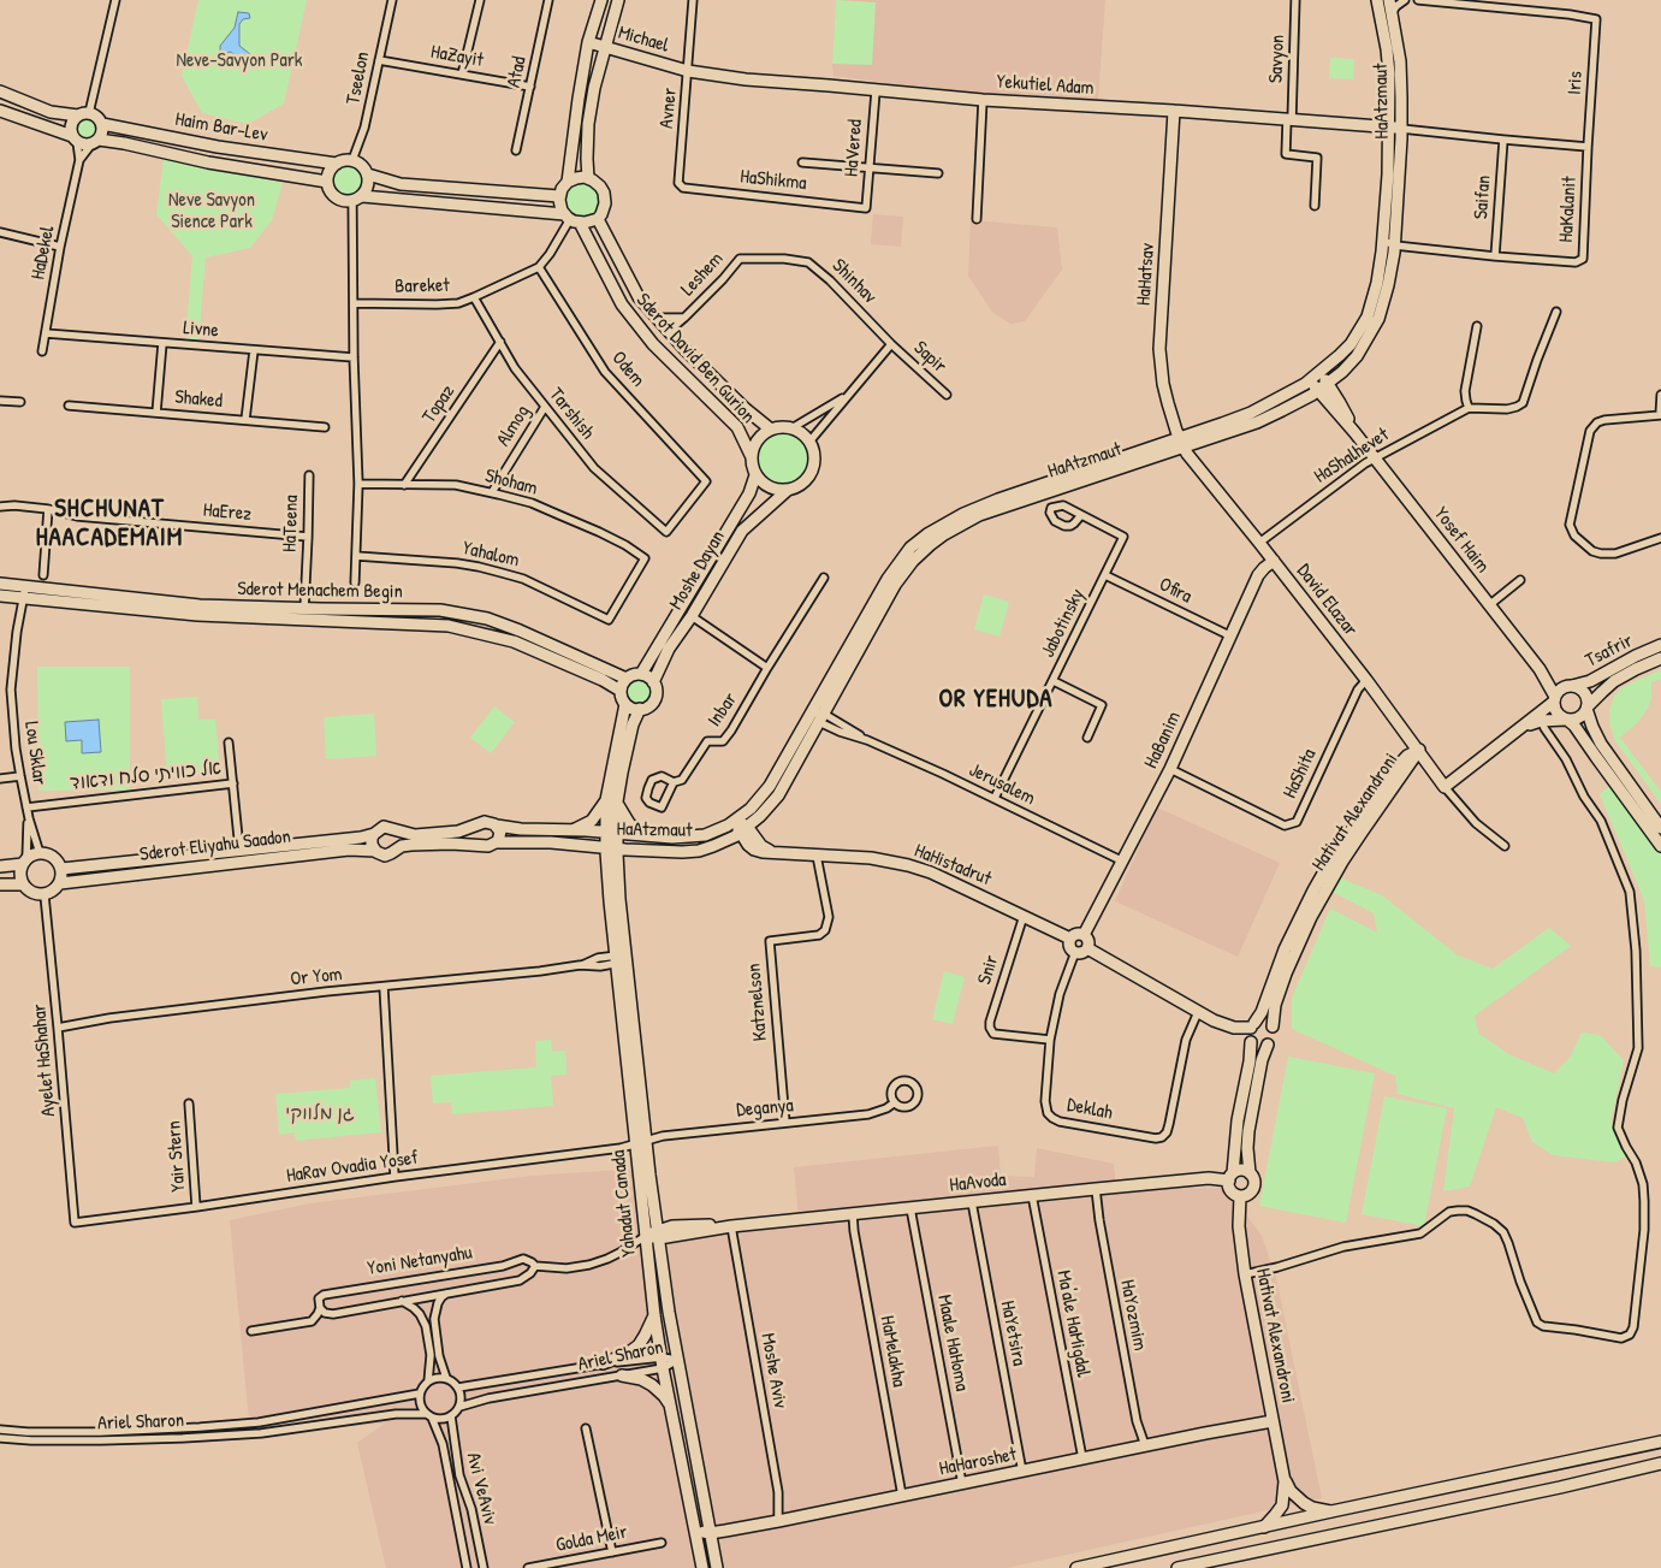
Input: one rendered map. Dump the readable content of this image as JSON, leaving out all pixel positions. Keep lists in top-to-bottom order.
{
  "streets": {
    "street": [
      "Michael",
      "HaZayit",
      "Savyon",
      "Atad",
      "Tseelon",
      "Iris",
      "Yekutiel Adam",
      "HaAtzmaut",
      "Avner",
      "Haim Bar-Lev",
      "HaVered",
      "HaShikma",
      "Saifan",
      "HaKalanit",
      "HaDekel",
      "Leshem",
      "HaHatsav",
      "Shinhav",
      "Bareket",
      "Livne",
      "Sapir",
      "Sderot David Ben Gurion",
      "Odem",
      "Shaked",
      "Topaz",
      "Tarshish",
      "Almog",
      "HaShalhevet",
      "Shoham",
      "HaErez",
      "HaTeena",
      "Yosef Haim",
      "Yahalom",
      "Moshe Dayan",
      "Sderot Menachem Begin",
      "Ofira",
      "David Elazar",
      "Jabotinsky",
      "Tsafrir",
      "Inbar",
      "HaBanim",
      "Lou Sklar",
      "HaShita",
      "אל כוויתי סלח ודאוד",
      "Jerusalem",
      "Hativat Alexandroni",
      "Sderot Eliyahu Saadon",
      "HaHistadrut",
      "Snir",
      "Or Yom",
      "Katznelson",
      "Ayelet HaShahar",
      "Deganya",
      "Deklah",
      "Yair Stern",
      "HaRav Ovadia Yosef",
      "HaAvoda",
      "Yahadut Canada",
      "Yoni Netanyahu",
      "HaYozmim",
      "Ma'ale HaMigdal",
      "HaYetsira",
      "Maale HaHoma",
      "HaMelakha",
      "Ariel Sharon",
      "Moshe Aviv",
      "HaHaroshet",
      "Avi VeAviv",
      "Golda Meir"
    ]
  },
  "crossings": [
    ["Michael", "Yekutiel Adam"],
    ["Michael", "Avner"],
    ["HaZayit", "Atad"],
    ["HaZayit", "Tseelon"],
    ["Savyon", "Yekutiel Adam"],
    ["Tseelon", "Haim Bar-Lev"],
    ["Iris", "HaKalanit"],
    ["Yekutiel Adam", "HaAtzmaut"],
    ["Yekutiel Adam", "Avner"],
    ["Yekutiel Adam", "HaVered"],
    ["Yekutiel Adam", "HaHatsav"],
    ["HaAtzmaut", "HaKalanit"],
    ["HaAtzmaut", "HaHatsav"],
    ["HaAtzmaut", "Yosef Haim"],
    ["HaAtzmaut", "David Elazar"],
    ["HaAtzmaut", "Jerusalem"],
    ["HaAtzmaut", "HaHistadrut"],
    ["HaAtzmaut", "Yahadut Canada"],
    ["Avner", "HaShikma"],
    ["Haim Bar-Lev", "HaDekel"],
    ["HaVered", "HaShikma"],
    ["Saifan", "HaKalanit"],
    ["HaDekel", "Livne"],
    ["Leshem", "Shinhav"],
    ["Leshem", "Sapir"],
    ["Leshem", "Sderot David Ben Gurion"],
    ["HaHatsav", "David Elazar"],
    ["Shinhav", "Sapir"],
    ["Shinhav", "Sderot David Ben Gurion"],
    ["Bareket", "Sderot David Ben Gurion"],
    ["Bareket", "Odem"],
    ["Bareket", "Tarshish"],
    ["Sapir", "Sderot David Ben Gurion"],
    ["Sderot David Ben Gurion", "Moshe Dayan"],
    ["Odem", "Tarshish"],
    ["Topaz", "Tarshish"],
    ["Topaz", "Shoham"],
    ["Tarshish", "Almog"],
    ["Almog", "Shoham"],
    ["HaShalhevet", "Yosef Haim"],
    ["HaShalhevet", "David Elazar"],
    ["Shoham", "Yahalom"],
    ["HaErez", "HaTeena"],
    ["HaTeena", "Sderot Menachem Begin"],
    ["Yosef Haim", "Tsafrir"],
    ["Moshe Dayan", "Sderot Menachem Begin"],
    ["Sderot Menachem Begin", "Lou Sklar"],
    ["Ofira", "Jabotinsky"],
    ["Ofira", "HaBanim"],
    ["David Elazar", "HaBanim"],
    ["David Elazar", "HaShita"],
    ["David Elazar", "Hativat Alexandroni"],
    ["Jabotinsky", "Jerusalem"],
    ["HaBanim", "HaShita"],
    ["HaBanim", "Jerusalem"],
    ["HaBanim", "HaHistadrut"],
    ["HaBanim", "Deklah"],
    ["Lou Sklar", "אל כוויתי סלח ודאוד"],
    ["Lou Sklar", "Sderot Eliyahu Saadon"],
    ["Lou Sklar", "Ayelet HaShahar"],
    ["Hativat Alexandroni", "HaAvoda"],
    ["Hativat Alexandroni", "HaHaroshet"],
    ["Sderot Eliyahu Saadon", "Ayelet HaShahar"],
    ["HaHistadrut", "Snir"],
    ["HaHistadrut", "Katznelson"],
    ["HaHistadrut", "Deklah"],
    ["Snir", "Deklah"],
    ["Or Yom", "Ayelet HaShahar"],
    ["Or Yom", "Yahadut Canada"],
    ["Katznelson", "Deganya"],
    ["Ayelet HaShahar", "HaRav Ovadia Yosef"],
    ["Deganya", "HaRav Ovadia Yosef"],
    ["Deganya", "Yahadut Canada"],
    ["Yair Stern", "HaRav Ovadia Yosef"],
    ["HaRav Ovadia Yosef", "Yahadut Canada"],
    ["HaAvoda", "Yahadut Canada"],
    ["HaAvoda", "Yoni Netanyahu"],
    ["HaAvoda", "HaYozmim"],
    ["HaAvoda", "Ma'ale HaMigdal"],
    ["HaAvoda", "HaYetsira"],
    ["HaAvoda", "Maale HaHoma"],
    ["HaAvoda", "HaMelakha"],
    ["HaAvoda", "Moshe Aviv"],
    ["Yahadut Canada", "Yoni Netanyahu"],
    ["Yahadut Canada", "Ariel Sharon"],
    ["Yahadut Canada", "HaHaroshet"],
    ["HaYozmim", "HaHaroshet"],
    ["Ma'ale HaMigdal", "HaHaroshet"],
    ["HaYetsira", "HaHaroshet"],
    ["Maale HaHoma", "HaHaroshet"],
    ["HaMelakha", "HaHaroshet"],
    ["Ariel Sharon", "Avi VeAviv"],
    ["Moshe Aviv", "HaHaroshet"]
  ],
  "districts": ["SHCHUNAT HAACADEMAIM", "OR YEHUDA"],
  "parks": ["Neve-Savyon Park", "Neve Savyon Sience Park", "גן מלווקי"]
}
